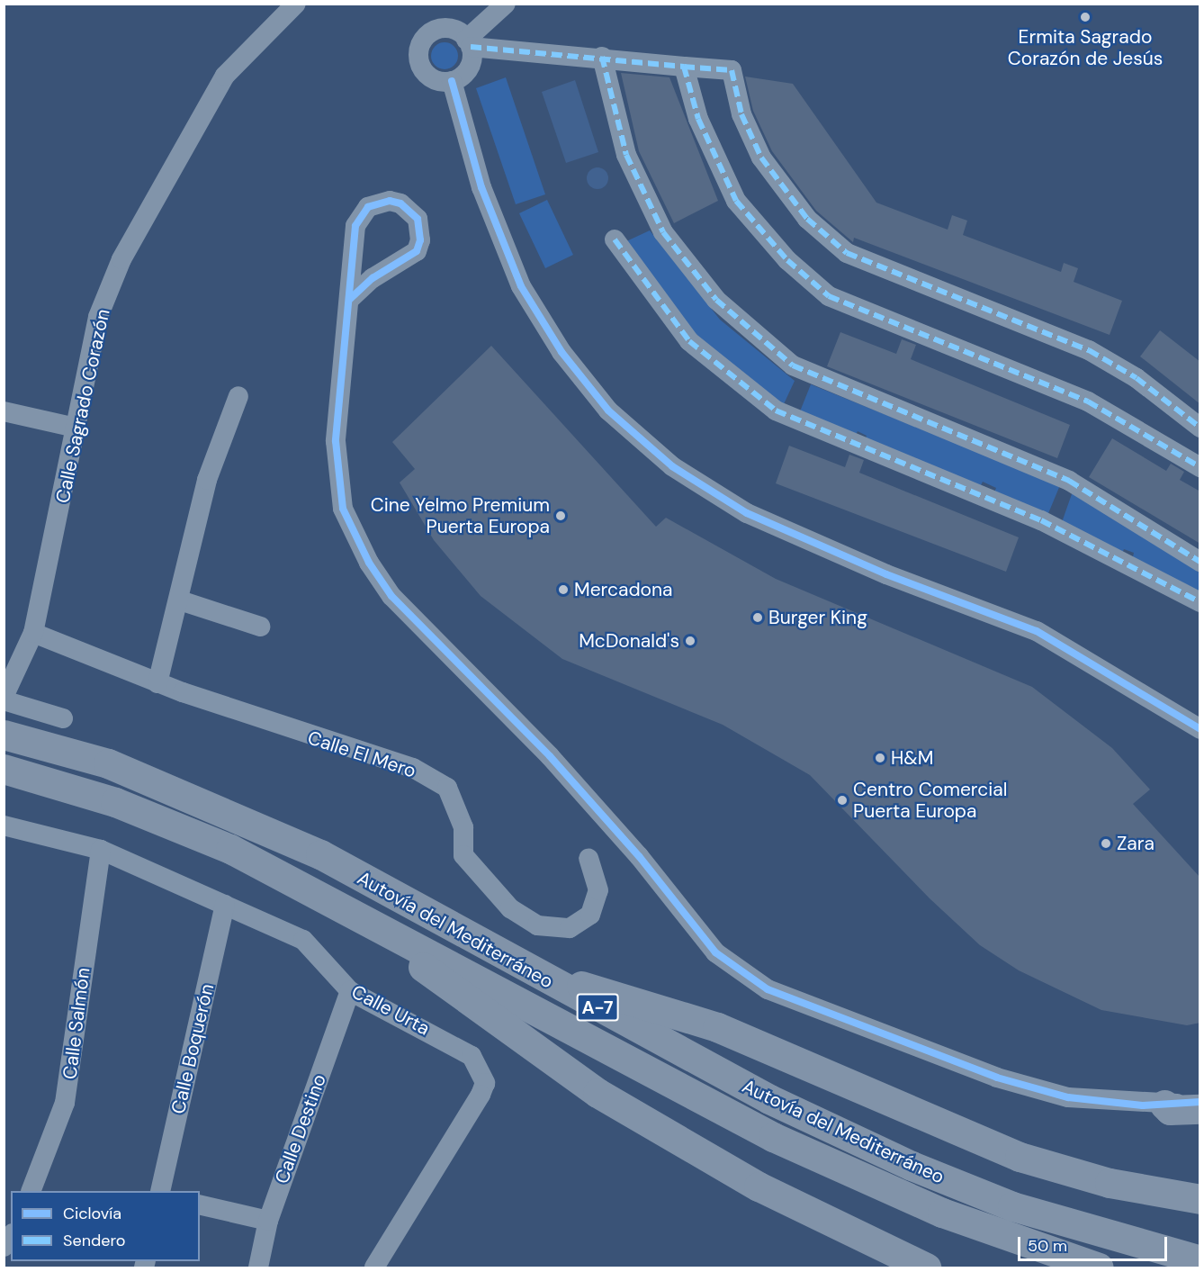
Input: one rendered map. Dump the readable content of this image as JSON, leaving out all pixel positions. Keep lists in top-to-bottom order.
{
  "streets": {
    "highway": ["Autovía del Mediterráneo", "A-7"],
    "street": [
      "Calle Sagrado Corazón",
      "Calle El Mero",
      "Calle Urta",
      "Calle Salmón",
      "Calle Boquerón",
      "Calle Destino"
    ]
  },
  "crossings": [
    ["Calle Sagrado Corazón", "Calle El Mero"],
    ["Calle Urta", "Calle Salmón"],
    ["Calle Urta", "Calle Boquerón"],
    ["Calle Urta", "Calle Destino"]
  ],
  "places": [
    "Ermita Sagrado Corazón de Jesús",
    "Cine Yelmo Premium Puerta Europa",
    "Mercadona",
    "Burger King",
    "McDonald's",
    "H&M",
    "Centro Comercial Puerta Europa",
    "Zara"
  ],
  "legend": ["Ciclovía", "Sendero"],
  "scale_bar": "50 m"
}
